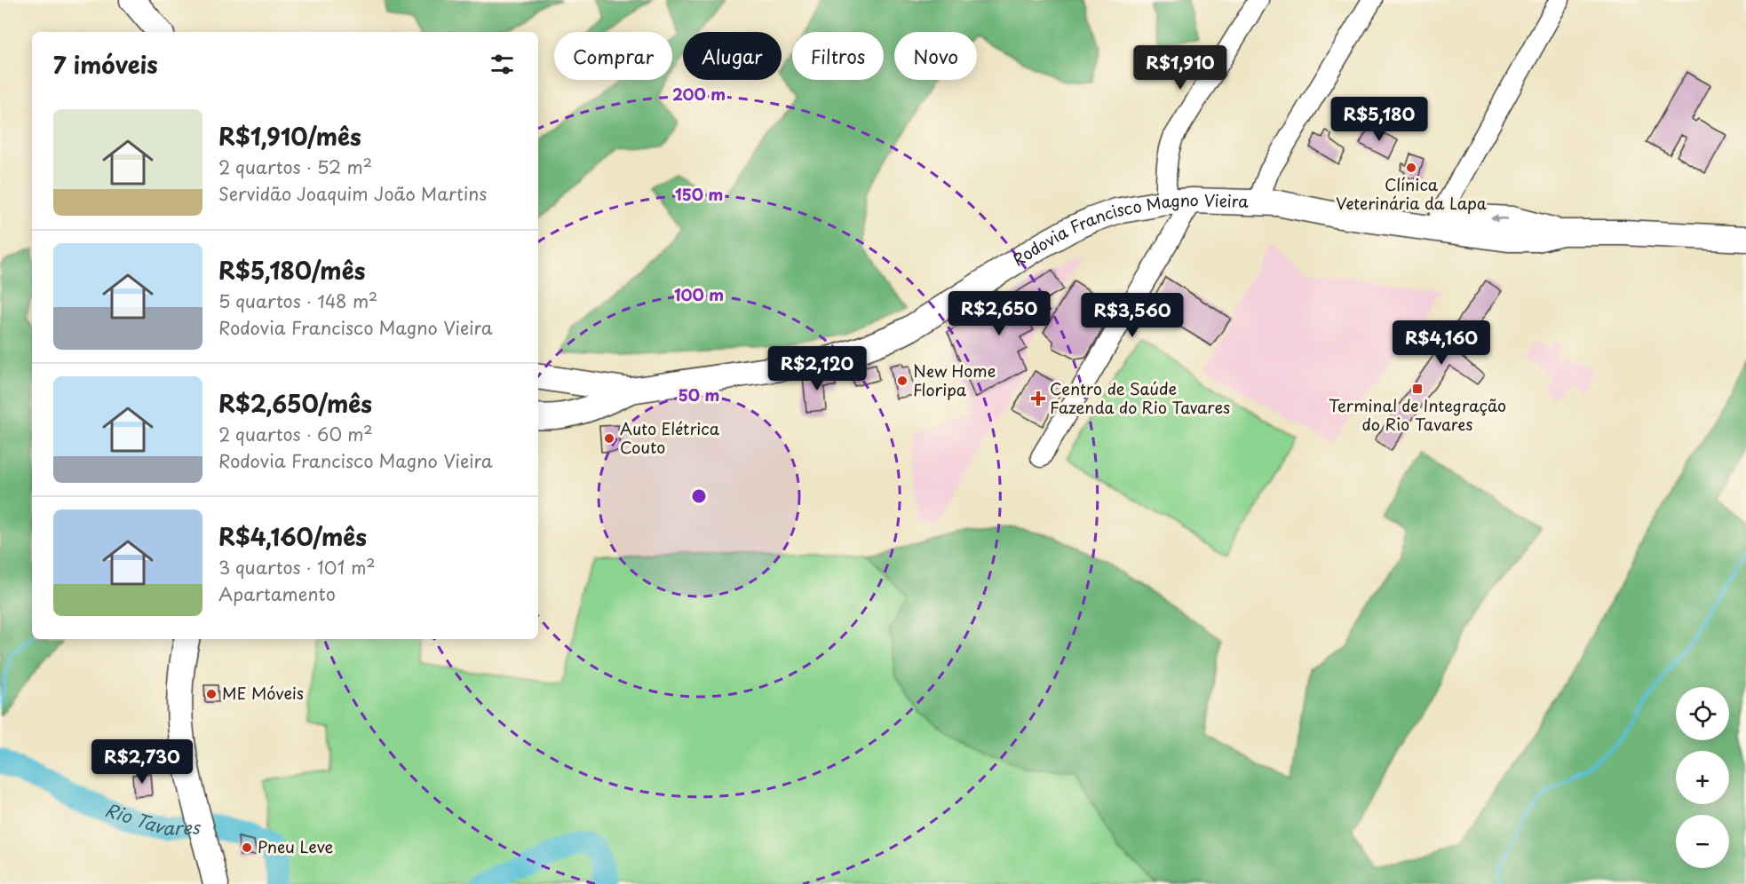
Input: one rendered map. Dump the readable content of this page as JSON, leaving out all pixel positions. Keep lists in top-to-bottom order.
{
  "streets": {
    "main road": ["Rodovia Francisco Magno Vieira"]
  },
  "water": ["Rio Tavares"],
  "places": {
    "other": [
      "Clínica Veterinária da Lapa",
      "New Home Floripa",
      "Auto Elétrica Couto",
      "ME Móveis",
      "Pneu Leve"
    ],
    "transit": ["Terminal de Integração do Rio Tavares"],
    "health": ["Centro de Saúde Fazenda do Rio Tavares"]
  },
  "page": {
    "chip": [
      "Comprar",
      "Alugar",
      "Filtros",
      "Novo"
    ],
    "heading": "7 imóveis",
    "price": [
      "R$1,910",
      "R$5,180",
      "R$2,650",
      "R$3,560",
      "R$4,160",
      "R$2,120",
      "R$2,730"
    ],
    "list": [
      {
        "name": "R$1,910/mês",
        "note": "2 quartos · 52 m² · Servidão Joaquim João Martins"
      },
      {
        "name": "R$5,180/mês",
        "note": "5 quartos · 148 m² · Rodovia Francisco Magno Vieira"
      },
      {
        "name": "R$2,650/mês",
        "note": "2 quartos · 60 m² · Rodovia Francisco Magno Vieira"
      },
      {
        "name": "R$4,160/mês",
        "note": "3 quartos · 101 m² · Apartamento"
      }
    ],
    "map_buttons": ["+", "−"]
  },
  "rings": [
    "200 m",
    "150 m",
    "100 m",
    "50 m"
  ]
}
